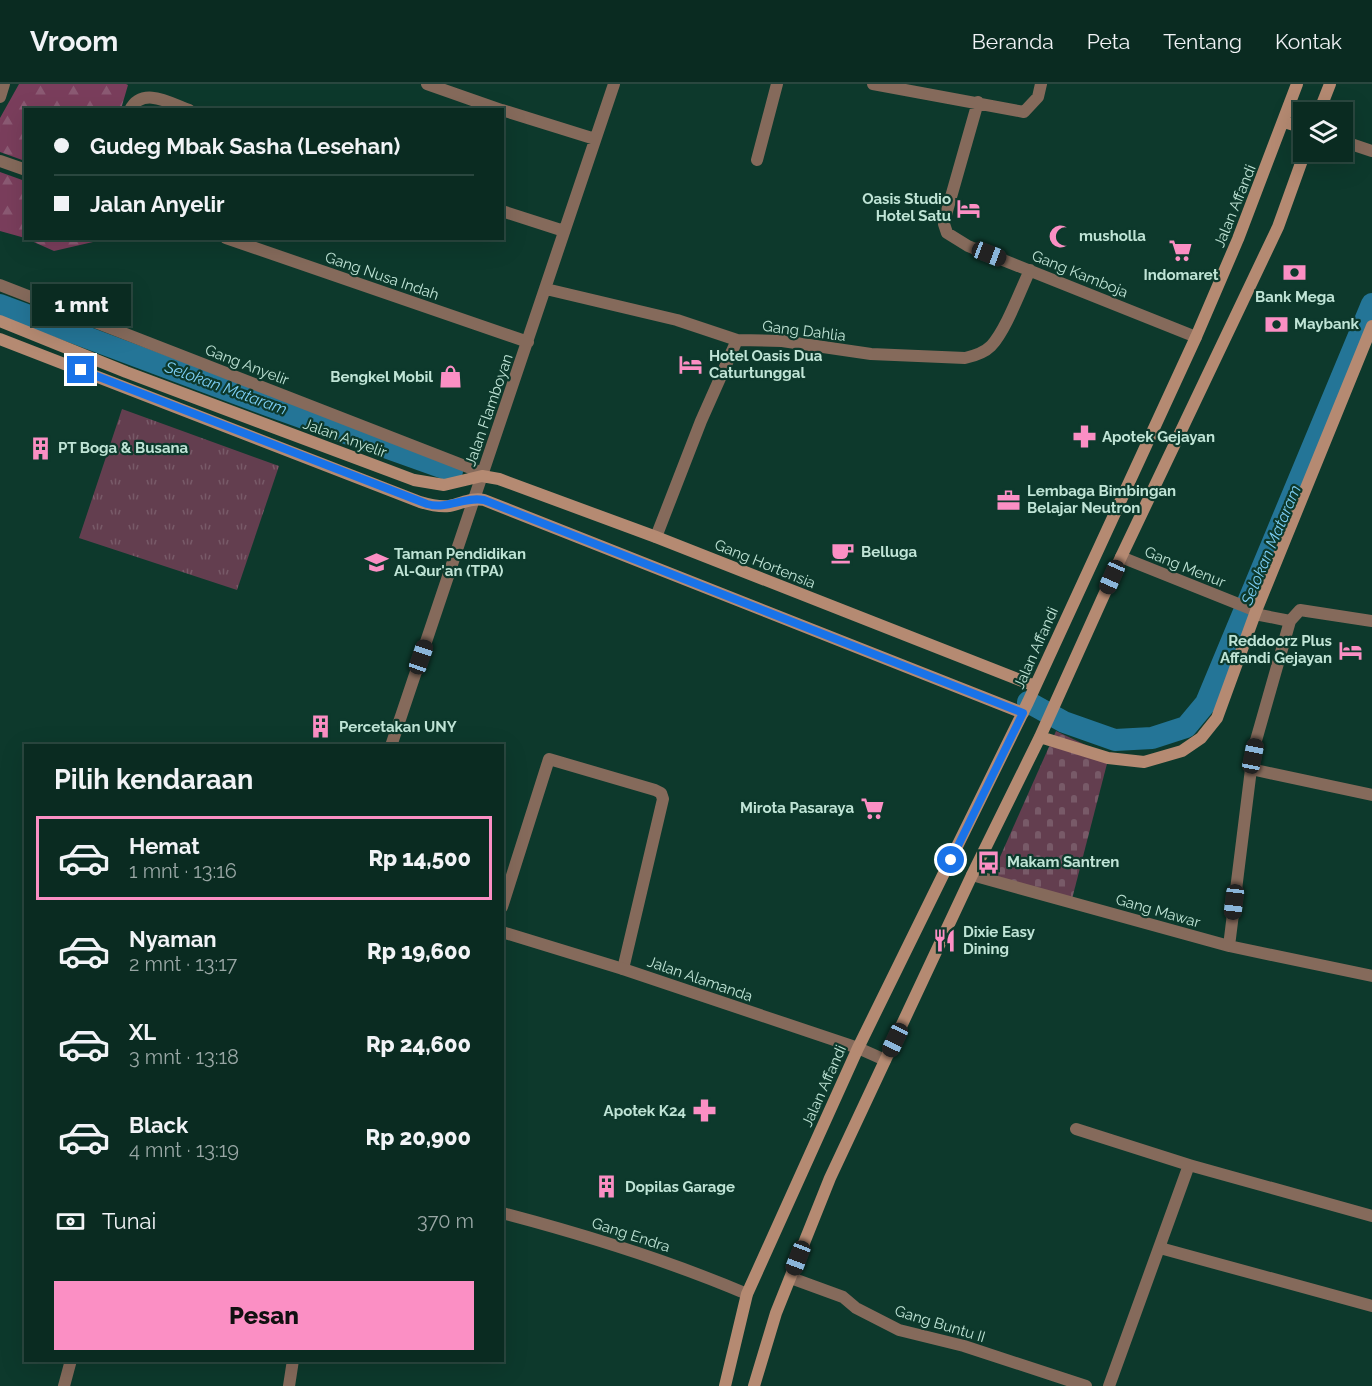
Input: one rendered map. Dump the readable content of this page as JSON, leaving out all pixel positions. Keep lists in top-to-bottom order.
{
  "streets": {
    "main road": ["Jalan Affandi", "Jalan Anyelir", "Gang Hortensia"],
    "street": [
      "Gang Kamboja",
      "Gang Nusa Indah",
      "Gang Dahlia",
      "Gang Anyelir",
      "Jalan Flamboyan",
      "Gang Menur",
      "Gang Mawar",
      "Jalan Alamanda",
      "Gang Endra",
      "Gang Buntu II"
    ]
  },
  "crossings": [
    ["Jalan Affandi", "Gang Kamboja"],
    ["Jalan Affandi", "Gang Hortensia"],
    ["Jalan Affandi", "Jalan Alamanda"],
    ["Jalan Affandi", "Gang Endra"],
    ["Gang Kamboja", "Gang Dahlia"],
    ["Gang Nusa Indah", "Jalan Flamboyan"],
    ["Gang Dahlia", "Jalan Flamboyan"],
    ["Gang Anyelir", "Jalan Flamboyan"],
    ["Gang Anyelir", "Jalan Anyelir"],
    ["Gang Anyelir", "Gang Hortensia"],
    ["Jalan Flamboyan", "Jalan Anyelir"],
    ["Jalan Flamboyan", "Gang Hortensia"],
    ["Jalan Anyelir", "Gang Hortensia"]
  ],
  "water": ["Selokan Mataram"],
  "places": {
    "hotel": ["Oasis Studio Hotel Satu", "Hotel Oasis Dua Caturtunggal", "Reddoorz Plus Affandi Gejayan"],
    "mosque": ["musholla"],
    "supermarket": ["Indomaret", "Mirota Pasaraya"],
    "bank": ["Bank Mega", "Maybank"],
    "shop": ["Bengkel Mobil"],
    "pharmacy": ["Apotek Gejayan", "Apotek K24"],
    "building": ["PT Boga & Busana", "Percetakan UNY", "Dopilas Garage"],
    "office": ["Lembaga Bimbingan Belajar Neutron"],
    "cafe": ["Belluga"],
    "school or university": ["Taman Pendidikan Al-Qur'an (TPA)"],
    "bus stop": ["Makam Santren"],
    "restaurant": ["Dixie Easy Dining"]
  },
  "page": {
    "header": "Vroom",
    "nav": [
      "Beranda",
      "Peta",
      "Tentang",
      "Kontak"
    ],
    "banner": ["Gudeg Mbak Sasha (Lesehan)", "Jalan Anyelir"],
    "bubble": "1 mnt",
    "heading": "Pilih kendaraan",
    "list": [
      {
        "name": "Hemat",
        "note": "1 mnt · 13:16",
        "value": "Rp 14,500"
      },
      {
        "name": "Nyaman",
        "note": "2 mnt · 13:17",
        "value": "Rp 19,600"
      },
      {
        "name": "XL",
        "note": "3 mnt · 13:18",
        "value": "Rp 24,600"
      },
      {
        "name": "Black",
        "note": "4 mnt · 13:19",
        "value": "Rp 20,900"
      }
    ],
    "pay": ["Tunai", "370 m"],
    "buttons": "Pesan"
  }
}
